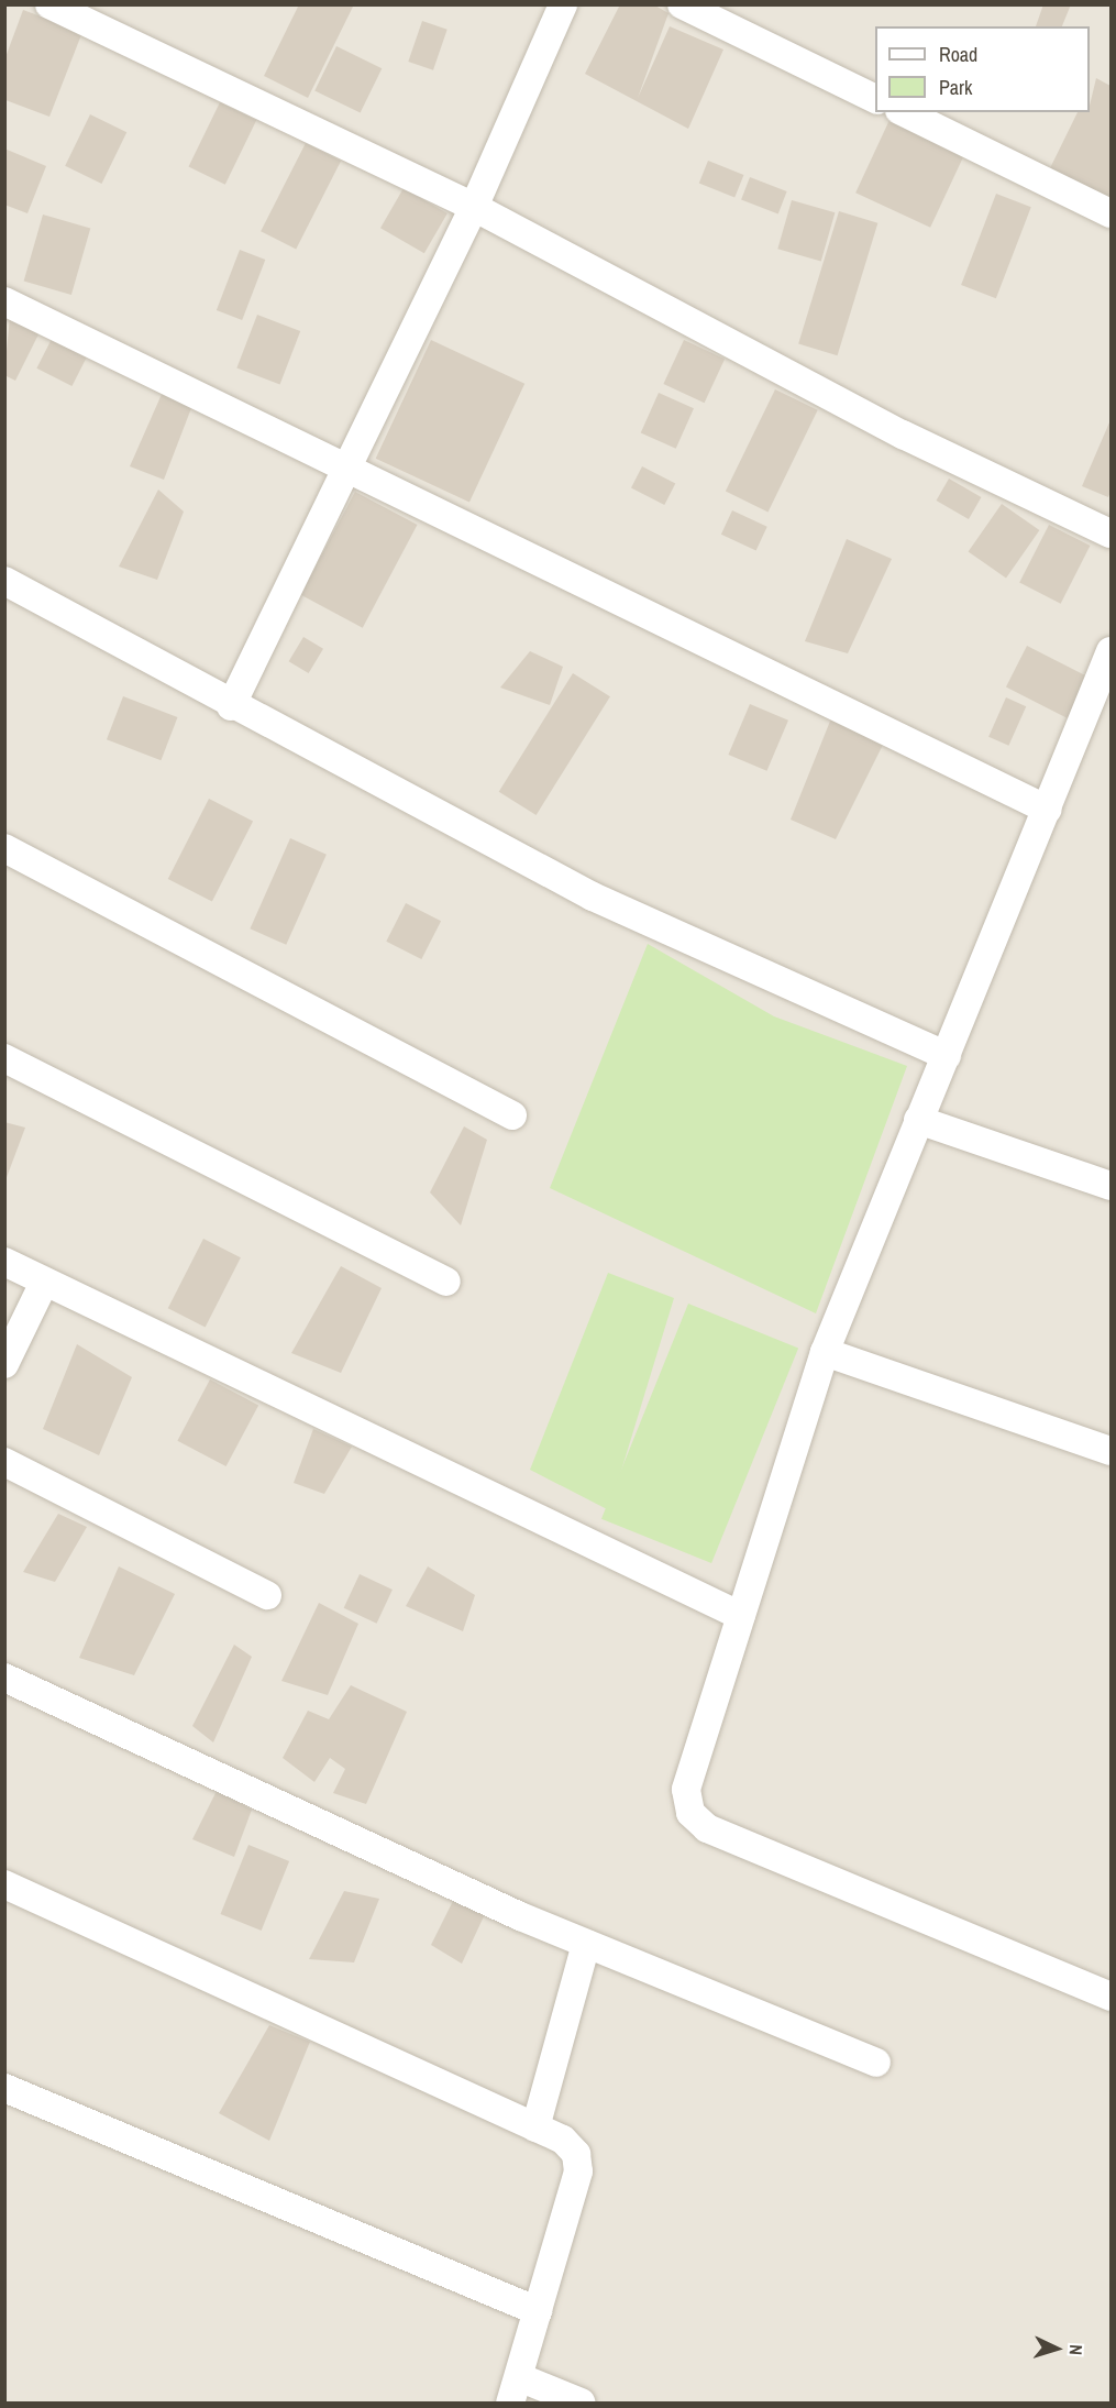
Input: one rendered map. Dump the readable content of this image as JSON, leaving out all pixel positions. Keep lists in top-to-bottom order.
{
  "legend": ["Road", "Park"],
  "north": "right"
}
